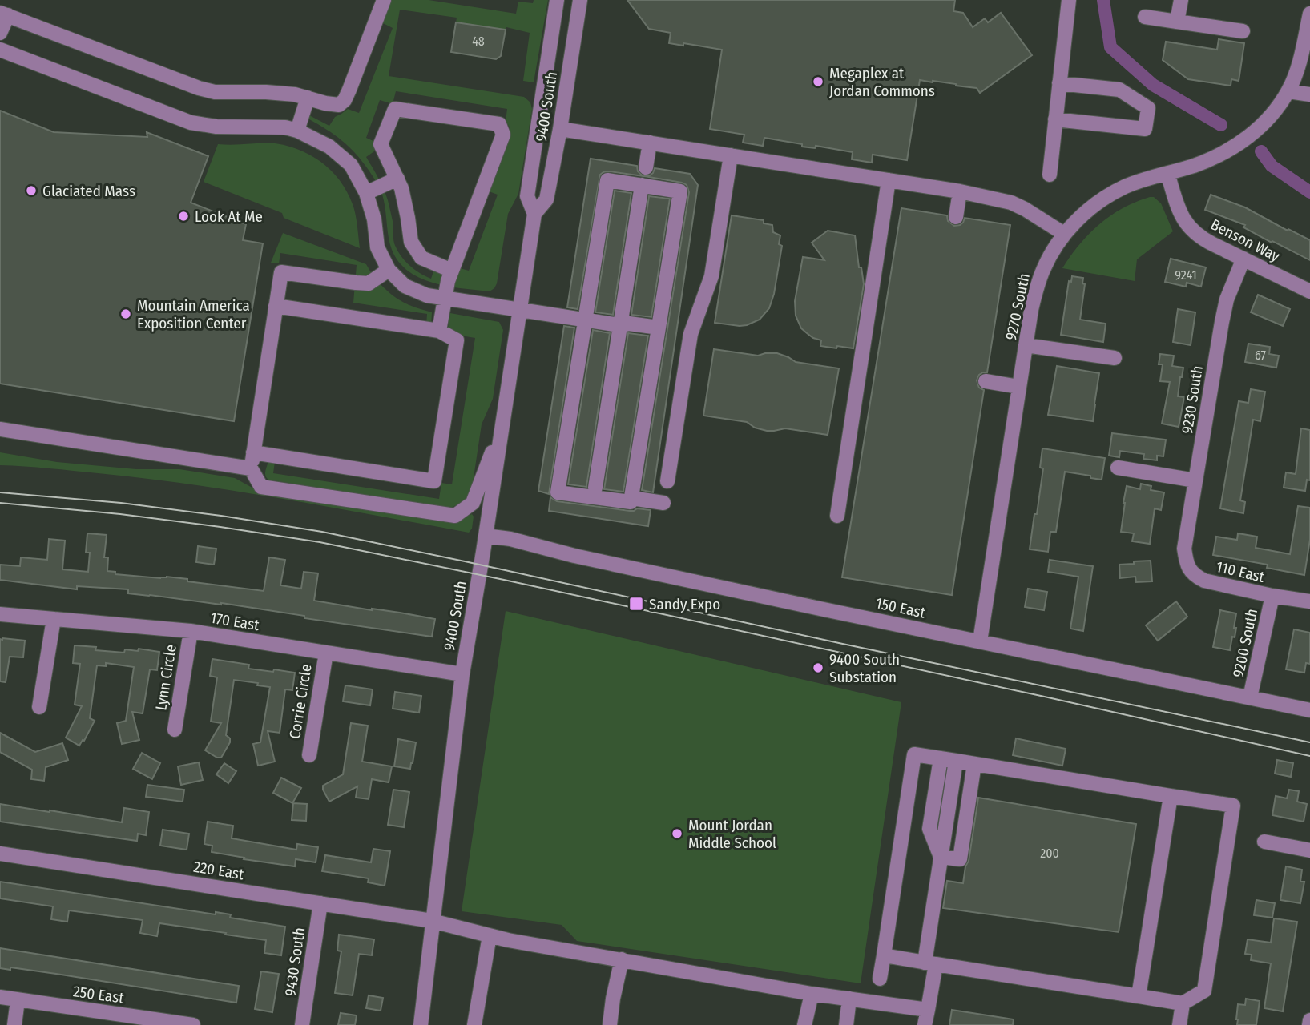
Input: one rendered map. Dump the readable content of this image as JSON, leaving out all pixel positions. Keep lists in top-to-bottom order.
{
  "streets": {
    "street": [
      "9400 South",
      "Benson Way",
      "9270 South",
      "9230 South",
      "110 East",
      "150 East",
      "170 East",
      "9200 South",
      "Lynn Circle",
      "Corrie Circle",
      "220 East",
      "9430 South",
      "250 East"
    ]
  },
  "crossings": [
    ["9400 South", "150 East"],
    ["9400 South", "170 East"],
    ["9400 South", "220 East"],
    ["Benson Way", "9270 South"],
    ["Benson Way", "9230 South"],
    ["9270 South", "150 East"],
    ["9230 South", "110 East"],
    ["110 East", "9200 South"],
    ["150 East", "9200 South"],
    ["170 East", "Lynn Circle"],
    ["170 East", "Corrie Circle"],
    ["220 East", "9430 South"]
  ],
  "places": {
    "other": [
      "Megaplex at Jordan Commons",
      "Glaciated Mass",
      "Look At Me",
      "Mountain America Exposition Center",
      "9400 South Substation",
      "Mount Jordan Middle School"
    ],
    "transit": ["Sandy Expo"]
  },
  "house_numbers": [
    "48",
    "9241",
    "67",
    "200"
  ]
}
